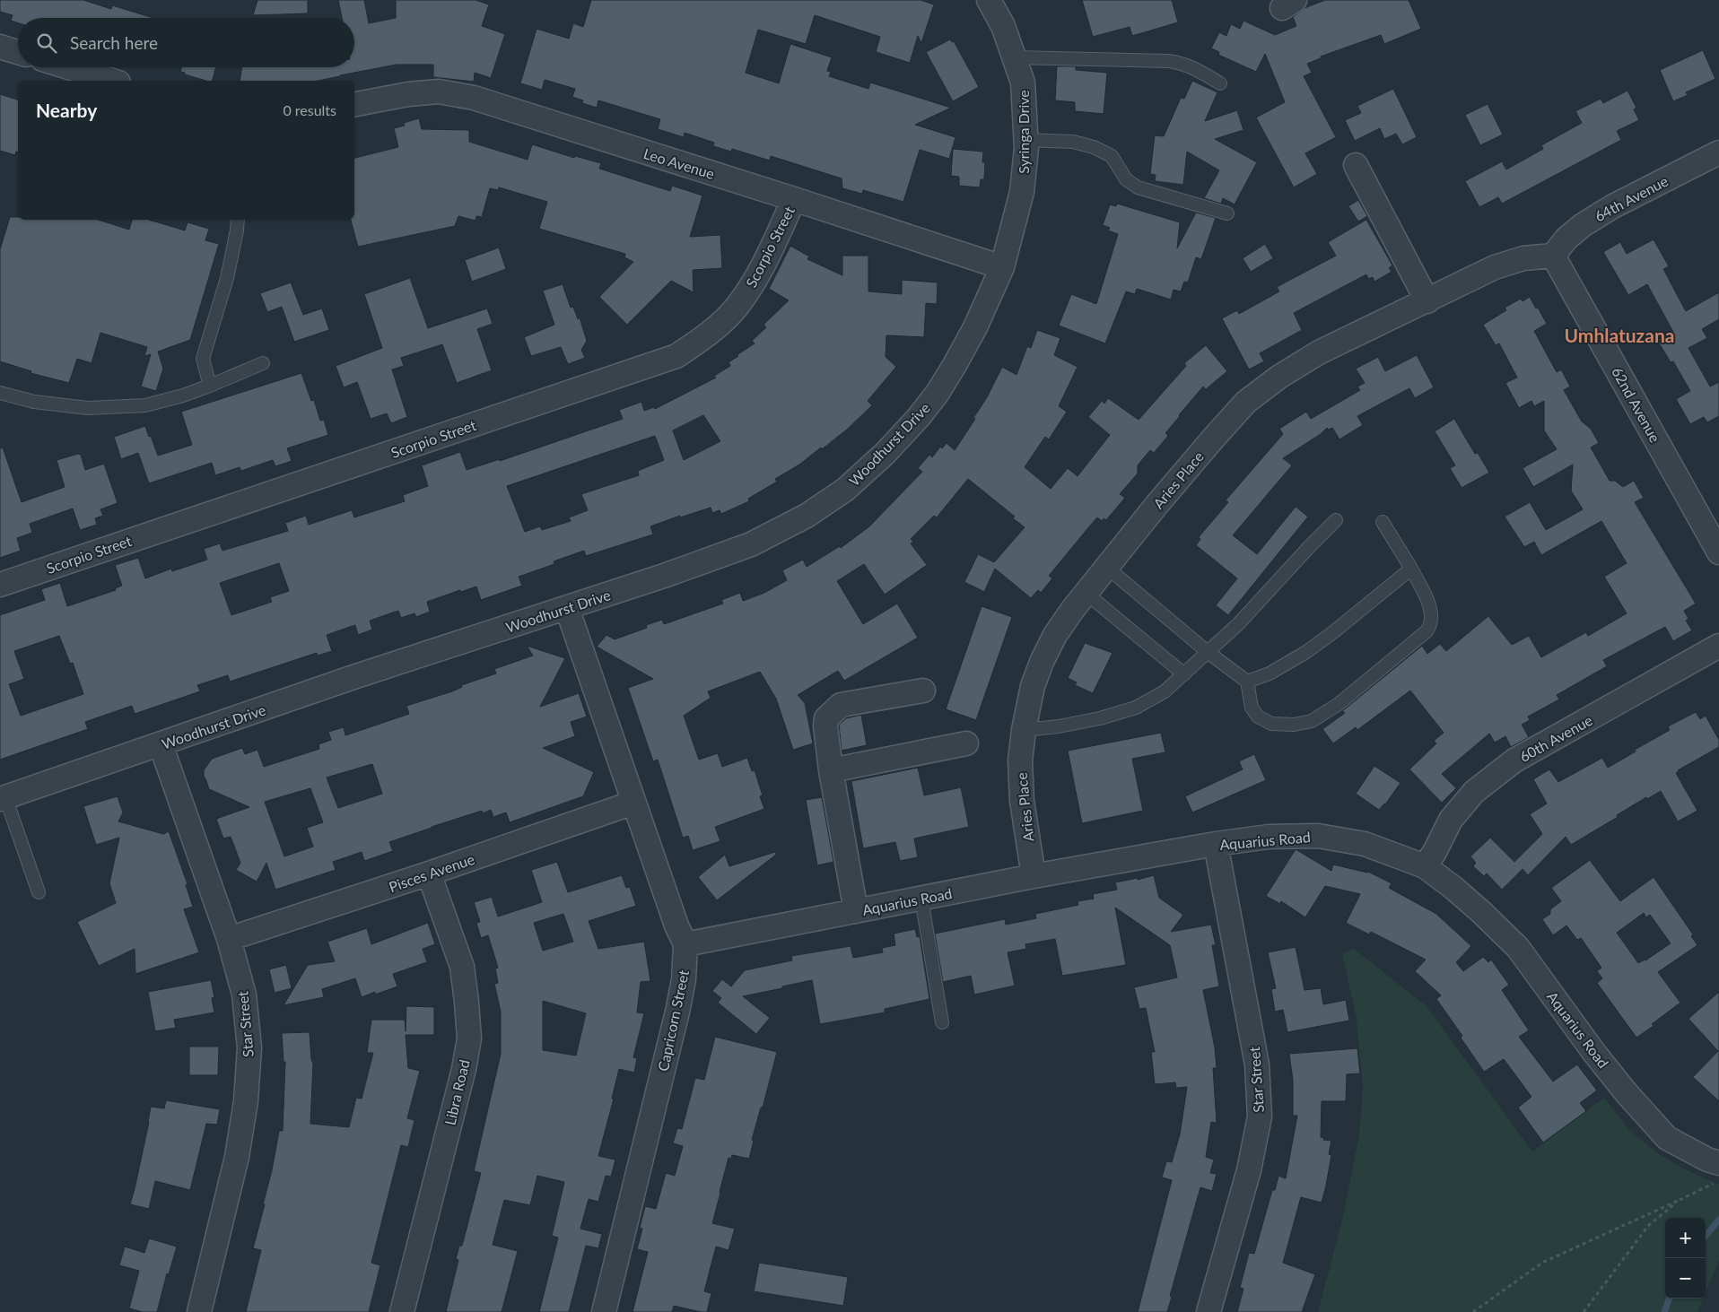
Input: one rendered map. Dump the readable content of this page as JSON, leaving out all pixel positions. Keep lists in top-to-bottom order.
{
  "streets": {
    "street": [
      "Syringa Drive",
      "Leo Avenue",
      "64th Avenue",
      "Scorpio Street",
      "62nd Avenue",
      "Woodhurst Drive",
      "Aries Place",
      "60th Avenue",
      "Aquarius Road",
      "Pisces Avenue",
      "Capricorn Street",
      "Star Street",
      "Libra Road"
    ]
  },
  "crossings": [
    ["Syringa Drive", "Leo Avenue"],
    ["Syringa Drive", "Woodhurst Drive"],
    ["Leo Avenue", "Scorpio Street"],
    ["Leo Avenue", "Woodhurst Drive"],
    ["64th Avenue", "62nd Avenue"],
    ["64th Avenue", "Aries Place"],
    ["62nd Avenue", "Aries Place"],
    ["Woodhurst Drive", "Capricorn Street"],
    ["Woodhurst Drive", "Star Street"],
    ["Aries Place", "Aquarius Road"],
    ["60th Avenue", "Aquarius Road"],
    ["Aquarius Road", "Capricorn Street"],
    ["Aquarius Road", "Star Street"],
    ["Pisces Avenue", "Capricorn Street"],
    ["Pisces Avenue", "Star Street"],
    ["Pisces Avenue", "Libra Road"]
  ],
  "districts": ["Umhlatuzana"],
  "page": {
    "search": "Search here",
    "heading": ["Nearby", "0 results"],
    "map_buttons": ["+", "−"]
  }
}
